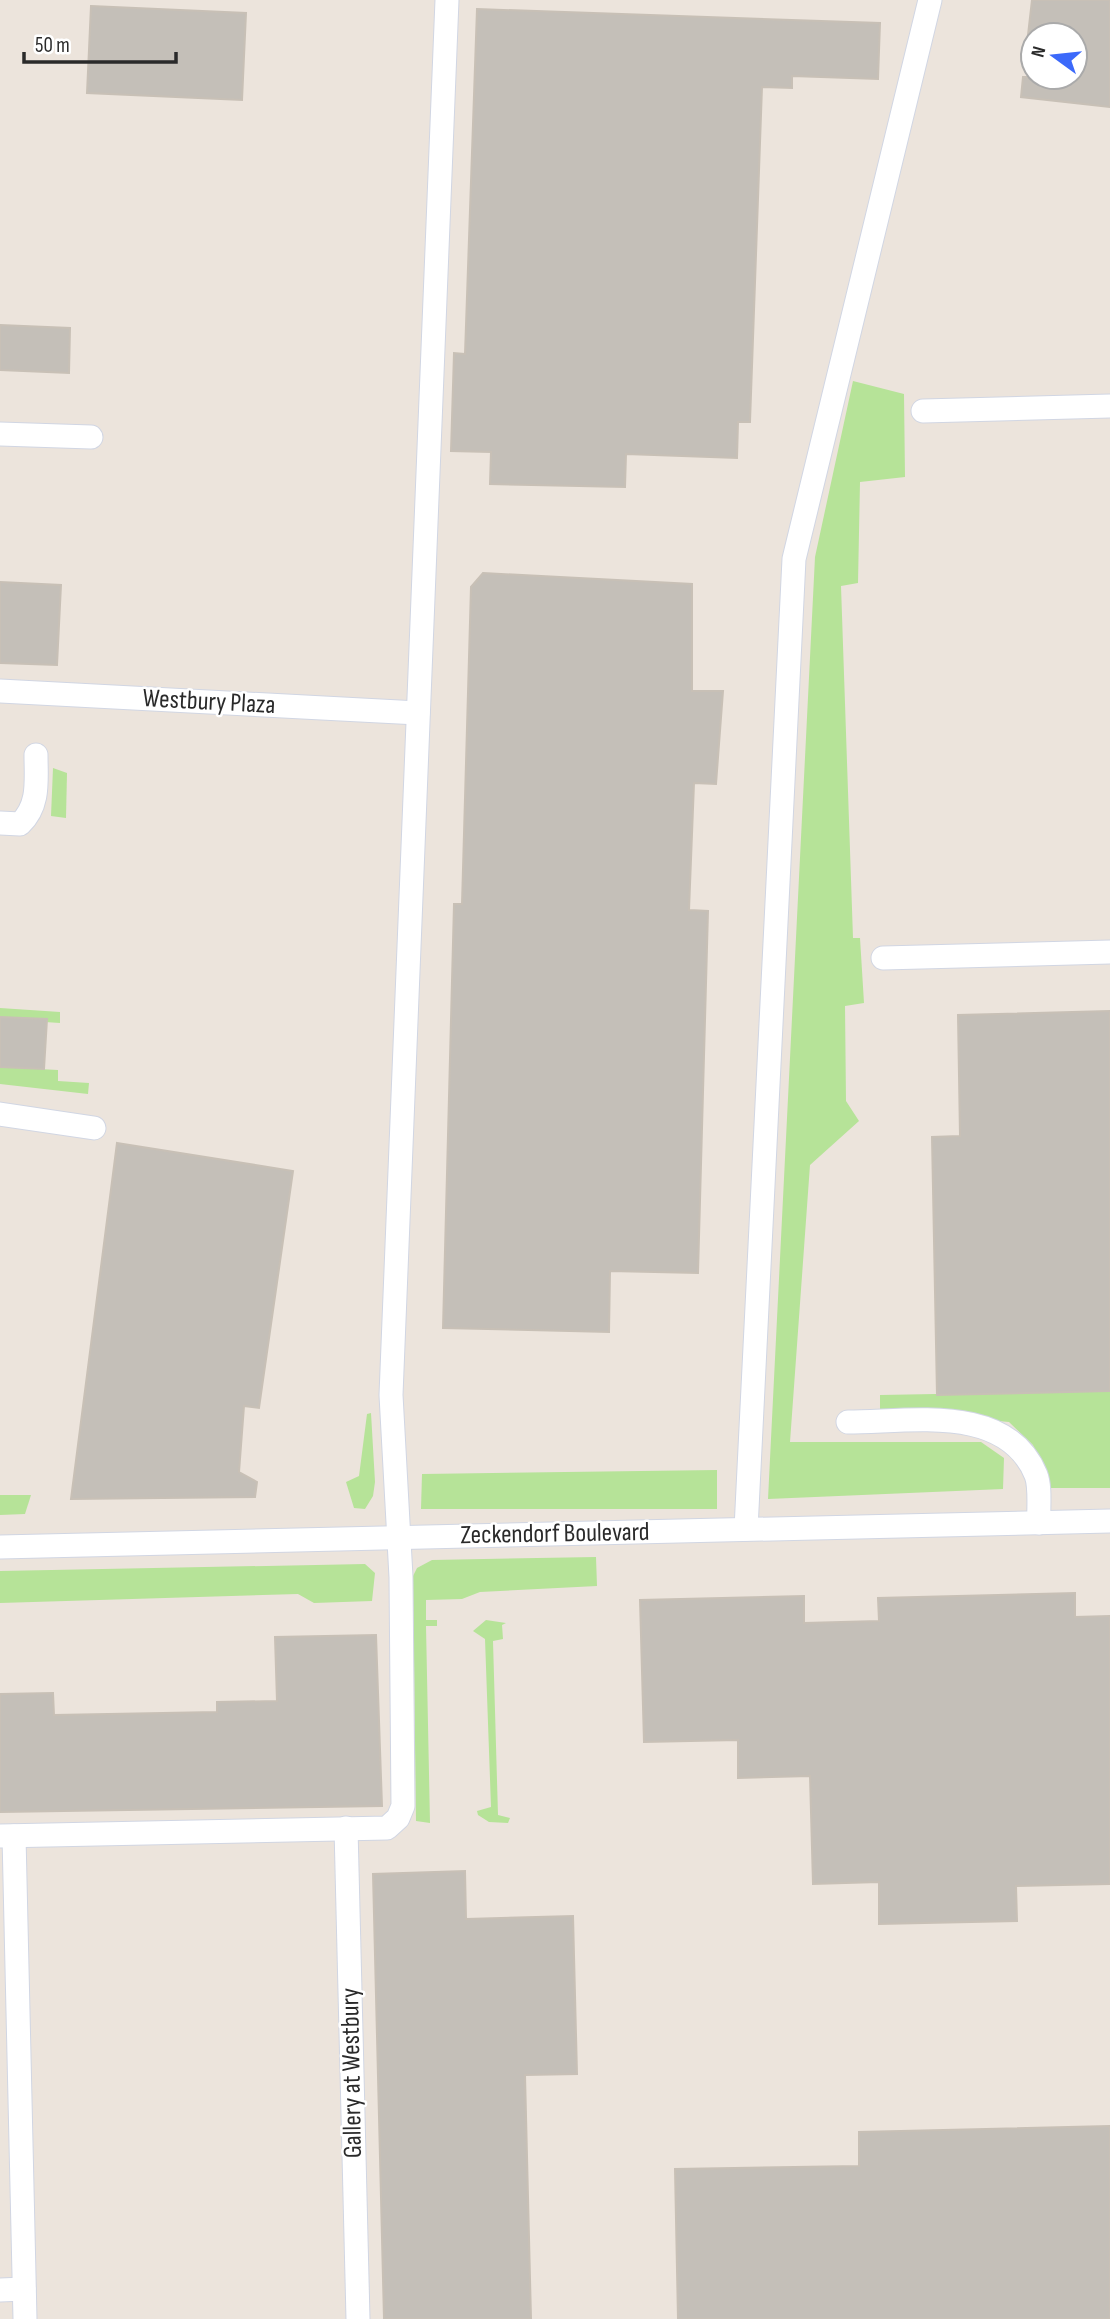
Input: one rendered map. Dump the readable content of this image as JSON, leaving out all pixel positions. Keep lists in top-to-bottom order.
{
  "streets": {
    "street": ["Westbury Plaza", "Zeckendorf Boulevard", "Gallery at Westbury"]
  },
  "scale_bar": "50 m",
  "north": "left"
}
